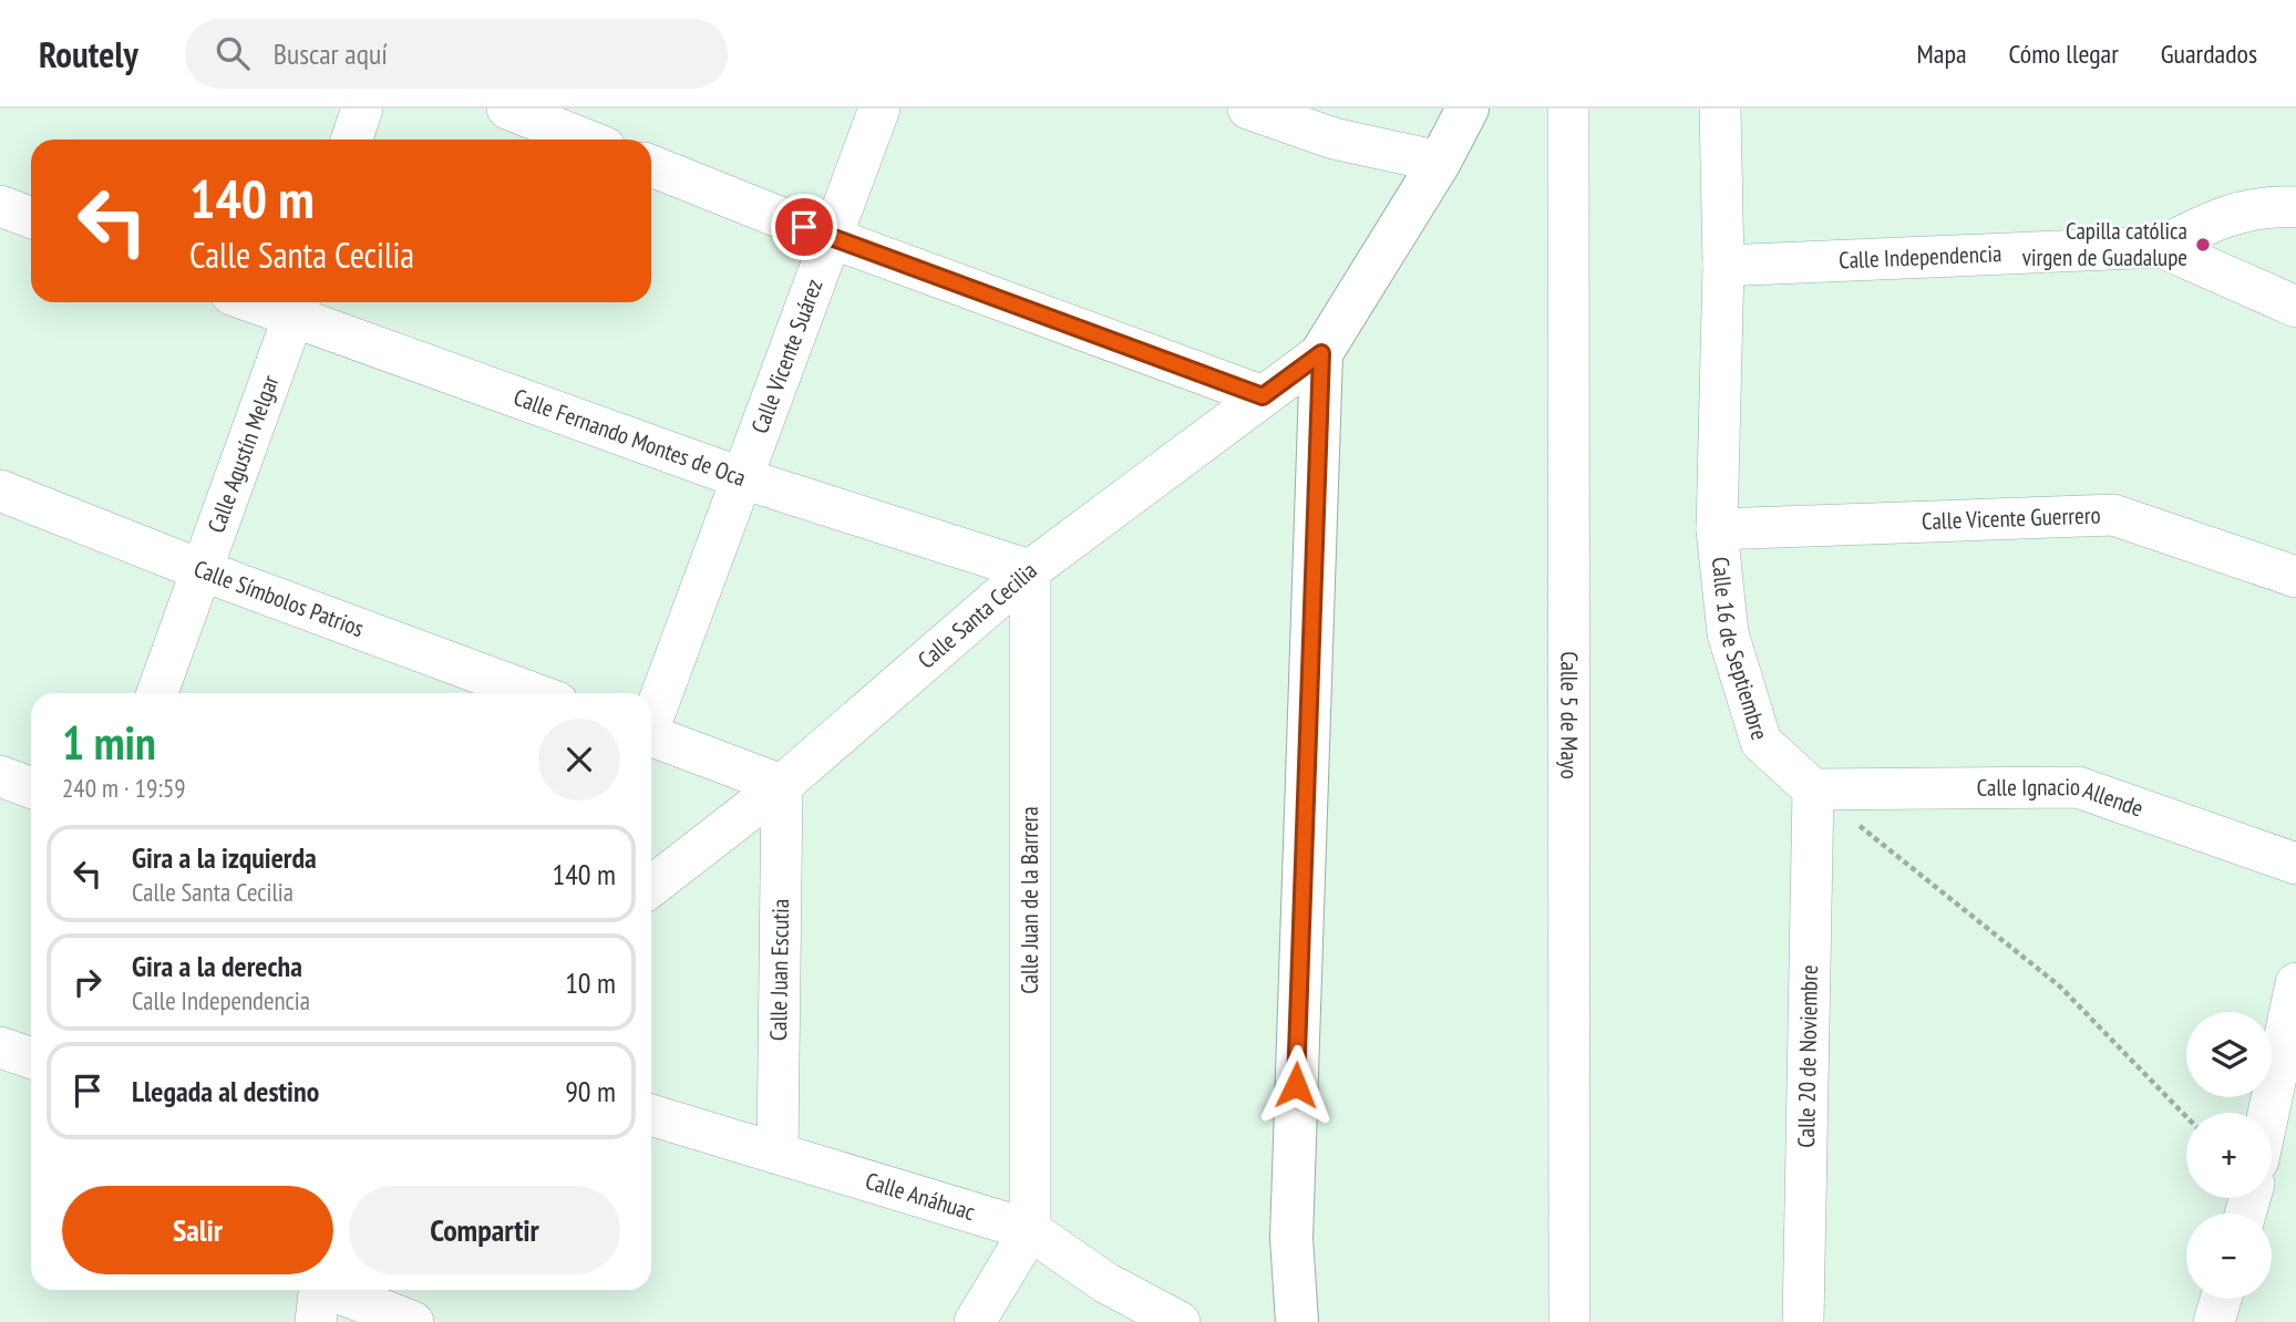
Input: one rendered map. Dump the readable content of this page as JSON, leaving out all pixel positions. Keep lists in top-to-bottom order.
{
  "streets": {
    "street": [
      "Calle Independencia",
      "Calle Vicente Suárez",
      "Calle Fernando Montes de Oca",
      "Calle Agustín Melgar",
      "Calle Vicente Guerrero",
      "Calle Símbolos Patrios",
      "Calle Santa Cecilia",
      "Calle 16 de Septiembre",
      "Calle 5 de Mayo",
      "Calle Ignacio Allende",
      "Calle Juan de la Barrera",
      "Calle Juan Escutia",
      "Calle 20 de Noviembre",
      "Calle Anáhuac"
    ]
  },
  "crossings": [
    ["Calle Independencia", "Calle 16 de Septiembre"],
    ["Calle Vicente Suárez", "Calle Fernando Montes de Oca"],
    ["Calle Fernando Montes de Oca", "Calle Agustín Melgar"],
    ["Calle Fernando Montes de Oca", "Calle Santa Cecilia"],
    ["Calle Fernando Montes de Oca", "Calle Juan de la Barrera"],
    ["Calle Agustín Melgar", "Calle Símbolos Patrios"],
    ["Calle Vicente Guerrero", "Calle 16 de Septiembre"],
    ["Calle Santa Cecilia", "Calle Juan de la Barrera"],
    ["Calle Santa Cecilia", "Calle Juan Escutia"],
    ["Calle 16 de Septiembre", "Calle Ignacio Allende"],
    ["Calle 16 de Septiembre", "Calle 20 de Noviembre"],
    ["Calle Ignacio Allende", "Calle 20 de Noviembre"],
    ["Calle Juan de la Barrera", "Calle Anáhuac"],
    ["Calle Juan Escutia", "Calle Anáhuac"]
  ],
  "places": ["Capilla católica virgen de Guadalupe"],
  "page": {
    "header": "Routely",
    "search": "Buscar aquí",
    "nav": ["Mapa", "Cómo llegar", "Guardados"],
    "turn": ["140 m", "Calle Santa Cecilia"],
    "heading": ["1 min", "240 m · 19:59"],
    "list": [
      {
        "name": "Gira a la izquierda",
        "note": "Calle Santa Cecilia",
        "value": "140 m"
      },
      {
        "name": "Gira a la derecha",
        "note": "Calle Independencia",
        "value": "10 m"
      },
      {
        "name": "Llegada al destino",
        "value": "90 m"
      }
    ],
    "map_buttons": ["+", "−"],
    "buttons": ["Salir", "Compartir"]
  }
}
